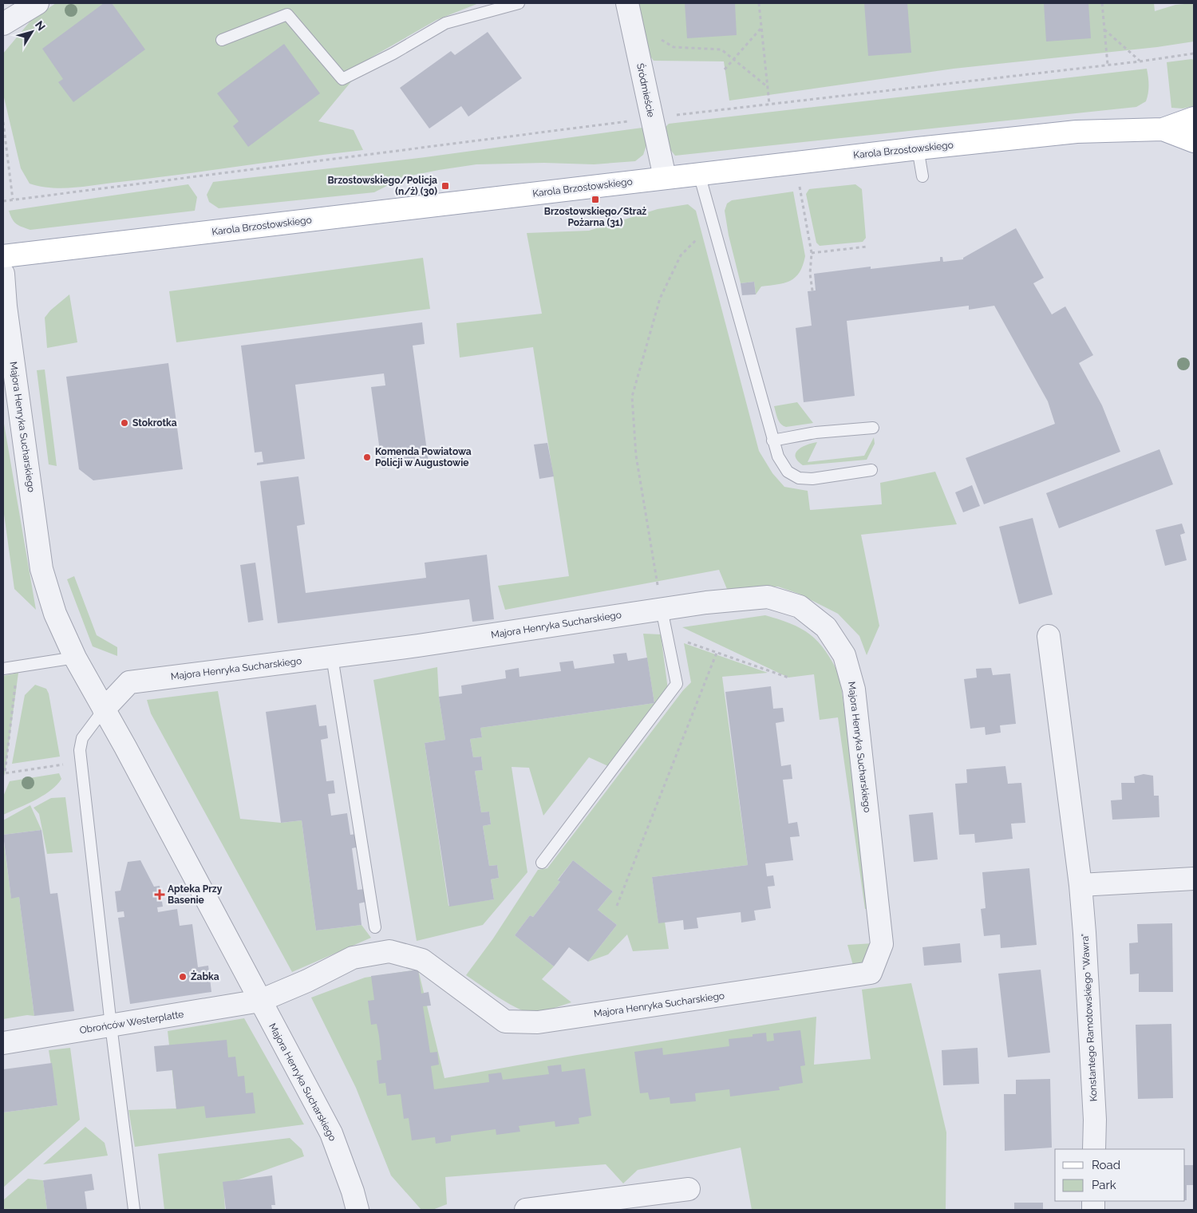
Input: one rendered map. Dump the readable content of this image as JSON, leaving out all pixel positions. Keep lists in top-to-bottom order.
{
  "streets": {
    "main road": ["Karola Brzostowskiego"],
    "street": [
      "Śródmieście",
      "Majora Henryka Sucharskiego",
      "Konstantego Ramotowskiego \"Wawra\"",
      "Obrońców Westerplatte"
    ]
  },
  "crossings": [
    ["Śródmieście", "Karola Brzostowskiego"],
    ["Majora Henryka Sucharskiego", "Obrońców Westerplatte"]
  ],
  "places": {
    "transit": ["Brzostowskiego/Policja (n/ż) (30)", "Brzostowskiego/Straż Pożarna (31)"],
    "other": ["Stokrotka", "Komenda Powiatowa Policji w Augustowie", "Żabka"],
    "health": ["Apteka Przy Basenie"]
  },
  "legend": ["Road", "Park"],
  "north": "top right"
}
